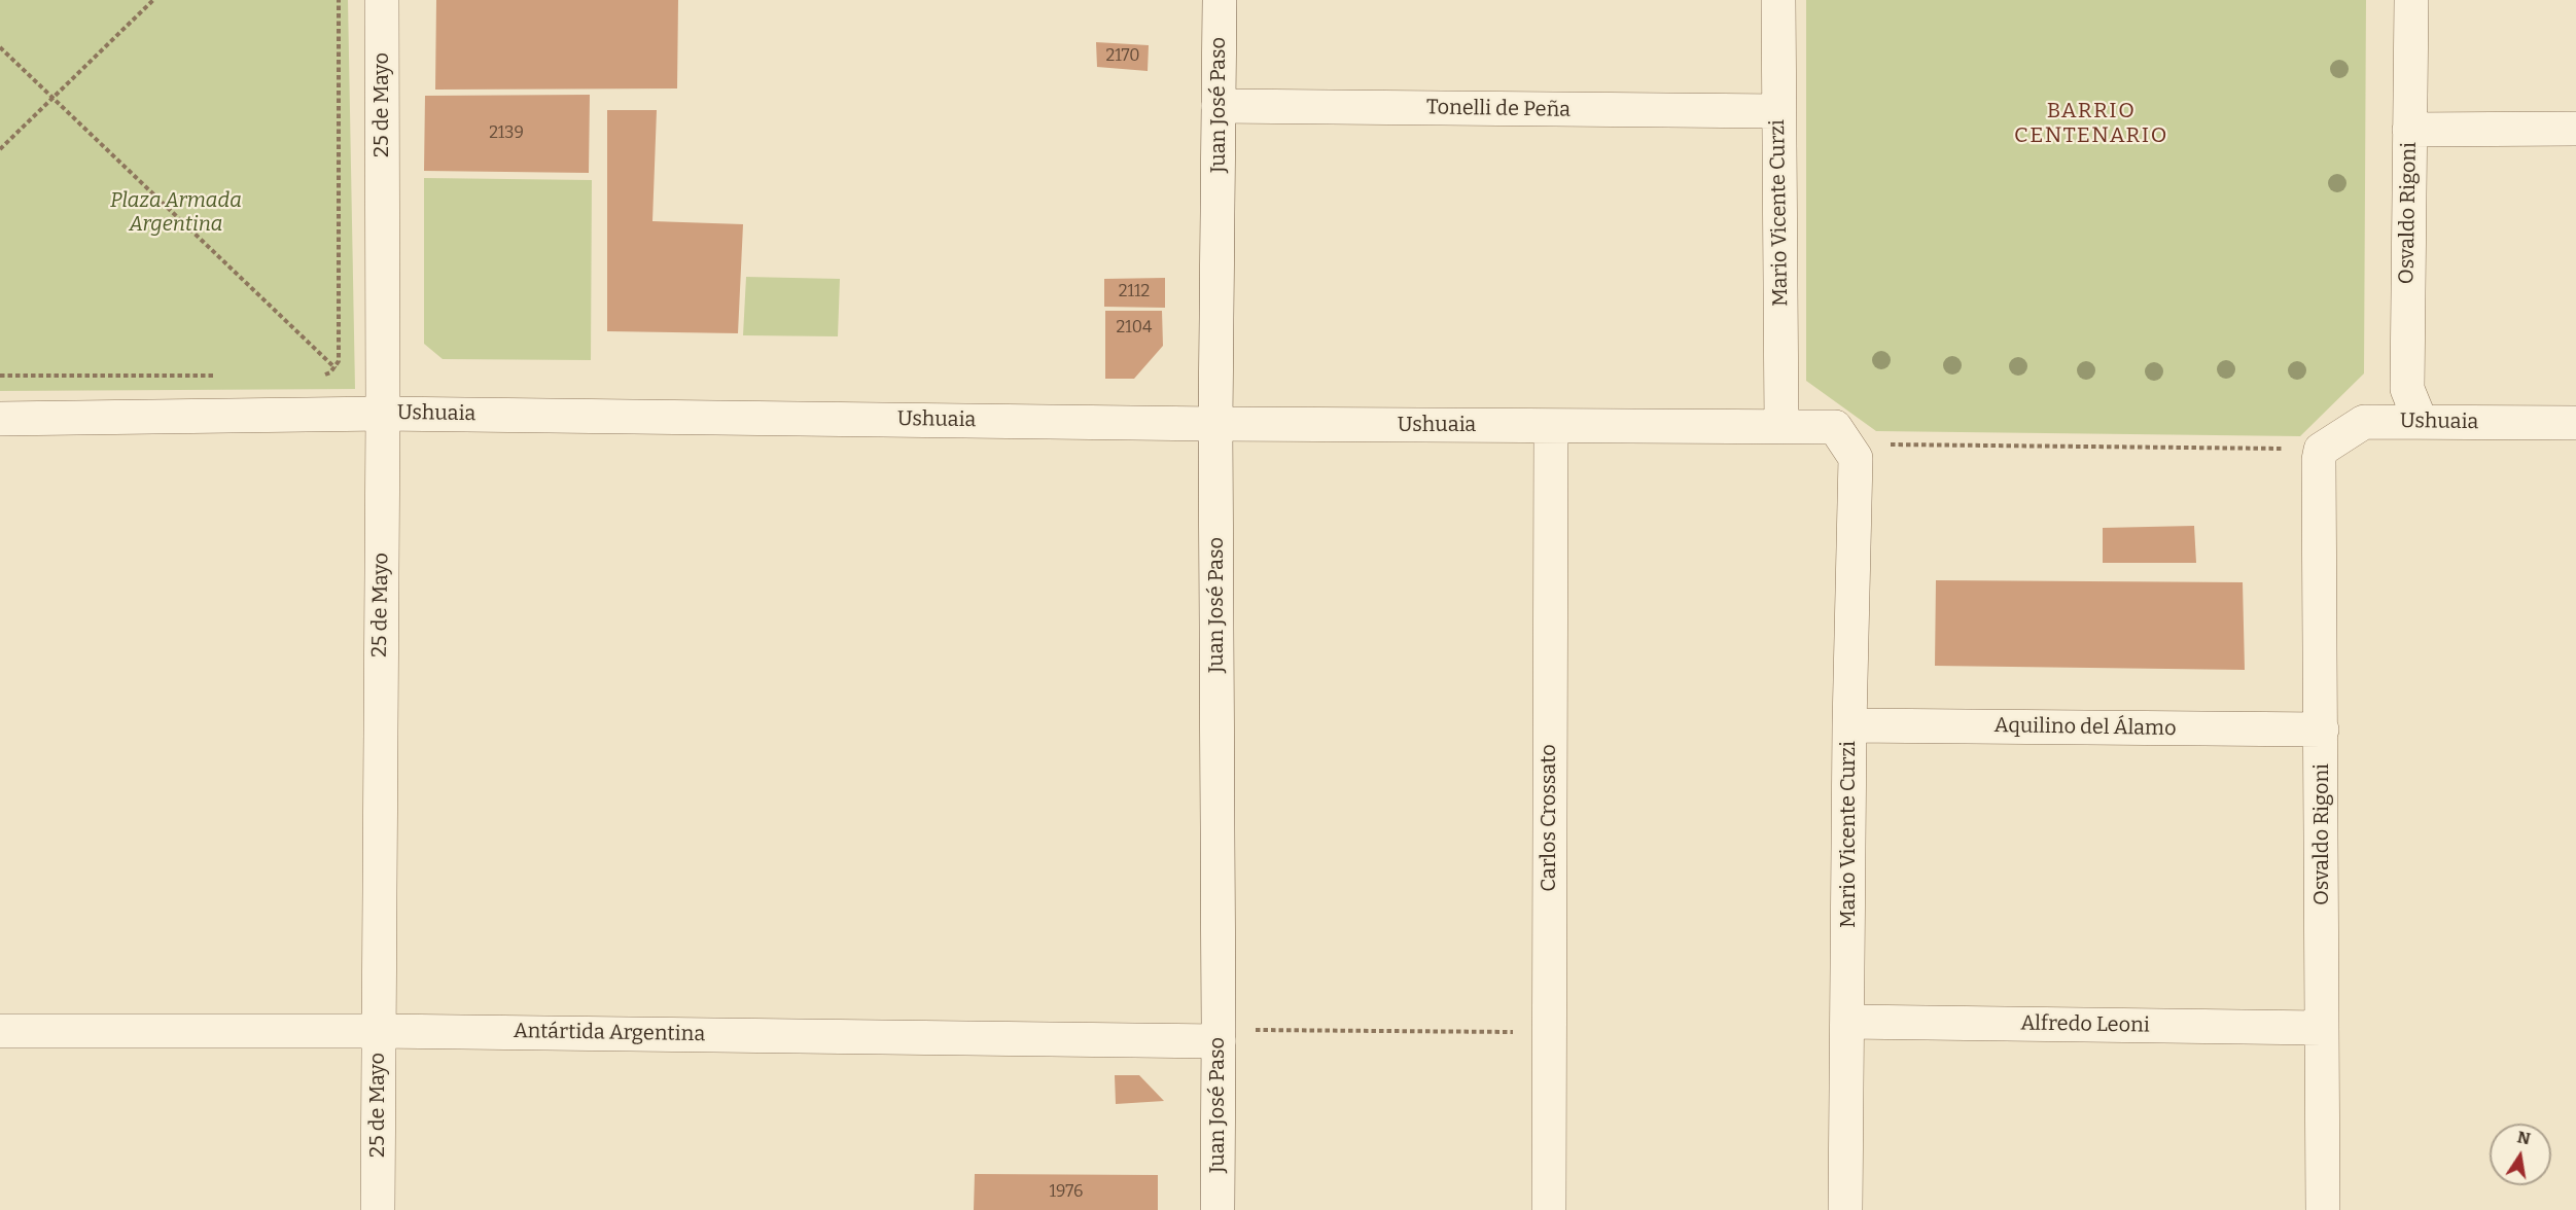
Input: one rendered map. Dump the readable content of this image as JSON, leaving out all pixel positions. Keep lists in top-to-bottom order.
{
  "streets": {
    "street": [
      "25 de Mayo",
      "Juan José Paso",
      "Tonelli de Peña",
      "Mario Vicente Curzi",
      "Osvaldo Rigoni",
      "Ushuaia",
      "Aquilino del Álamo",
      "Carlos Crossato",
      "Alfredo Leoni",
      "Antártida Argentina"
    ]
  },
  "crossings": [
    ["25 de Mayo", "Ushuaia"],
    ["25 de Mayo", "Antártida Argentina"],
    ["Juan José Paso", "Tonelli de Peña"],
    ["Juan José Paso", "Ushuaia"],
    ["Juan José Paso", "Antártida Argentina"],
    ["Tonelli de Peña", "Mario Vicente Curzi"],
    ["Mario Vicente Curzi", "Ushuaia"],
    ["Mario Vicente Curzi", "Aquilino del Álamo"],
    ["Mario Vicente Curzi", "Alfredo Leoni"],
    ["Osvaldo Rigoni", "Ushuaia"],
    ["Osvaldo Rigoni", "Aquilino del Álamo"],
    ["Osvaldo Rigoni", "Alfredo Leoni"],
    ["Ushuaia", "Carlos Crossato"]
  ],
  "districts": ["BARRIO CENTENARIO"],
  "parks": ["Plaza Armada Argentina"],
  "house_numbers": [
    "2170",
    "2139",
    "2112",
    "2104",
    "1976"
  ],
  "north": "top"
}
